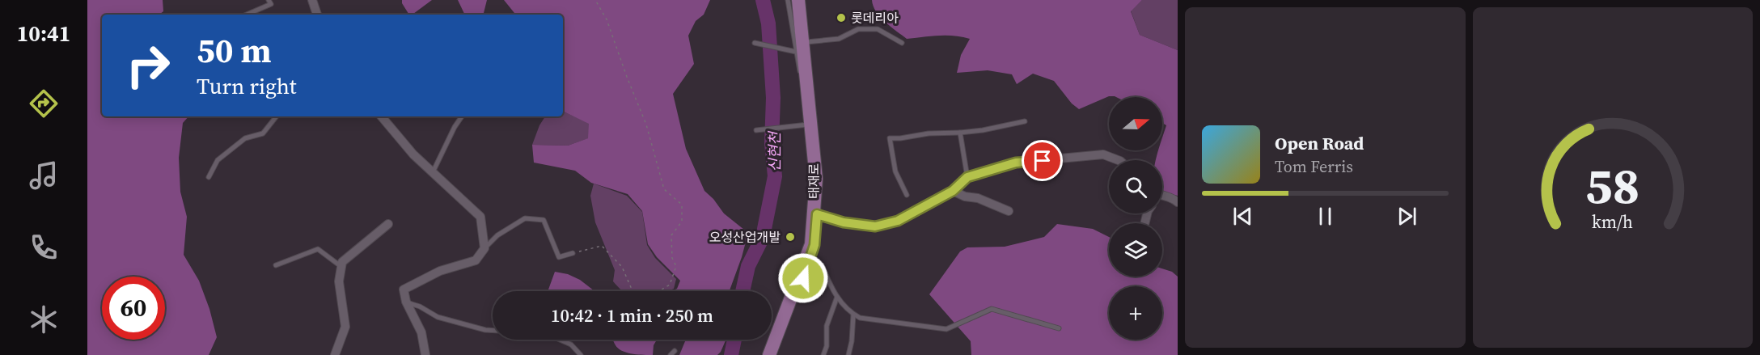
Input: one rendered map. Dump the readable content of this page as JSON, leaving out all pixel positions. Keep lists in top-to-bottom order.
{
  "streets": {
    "main road": ["태재로"]
  },
  "water": ["신현천"],
  "places": ["롯데리아", "오성산업개발"],
  "north": "right",
  "page": {
    "tabs": "10:41",
    "turn": ["50 m", "Turn right"],
    "map_buttons": "+",
    "song": ["Open Road", "Tom Ferris"],
    "limit": "60",
    "trip": "10:42 · 1 min · 250 m",
    "gauge": ["58", "km/h"]
  }
}
